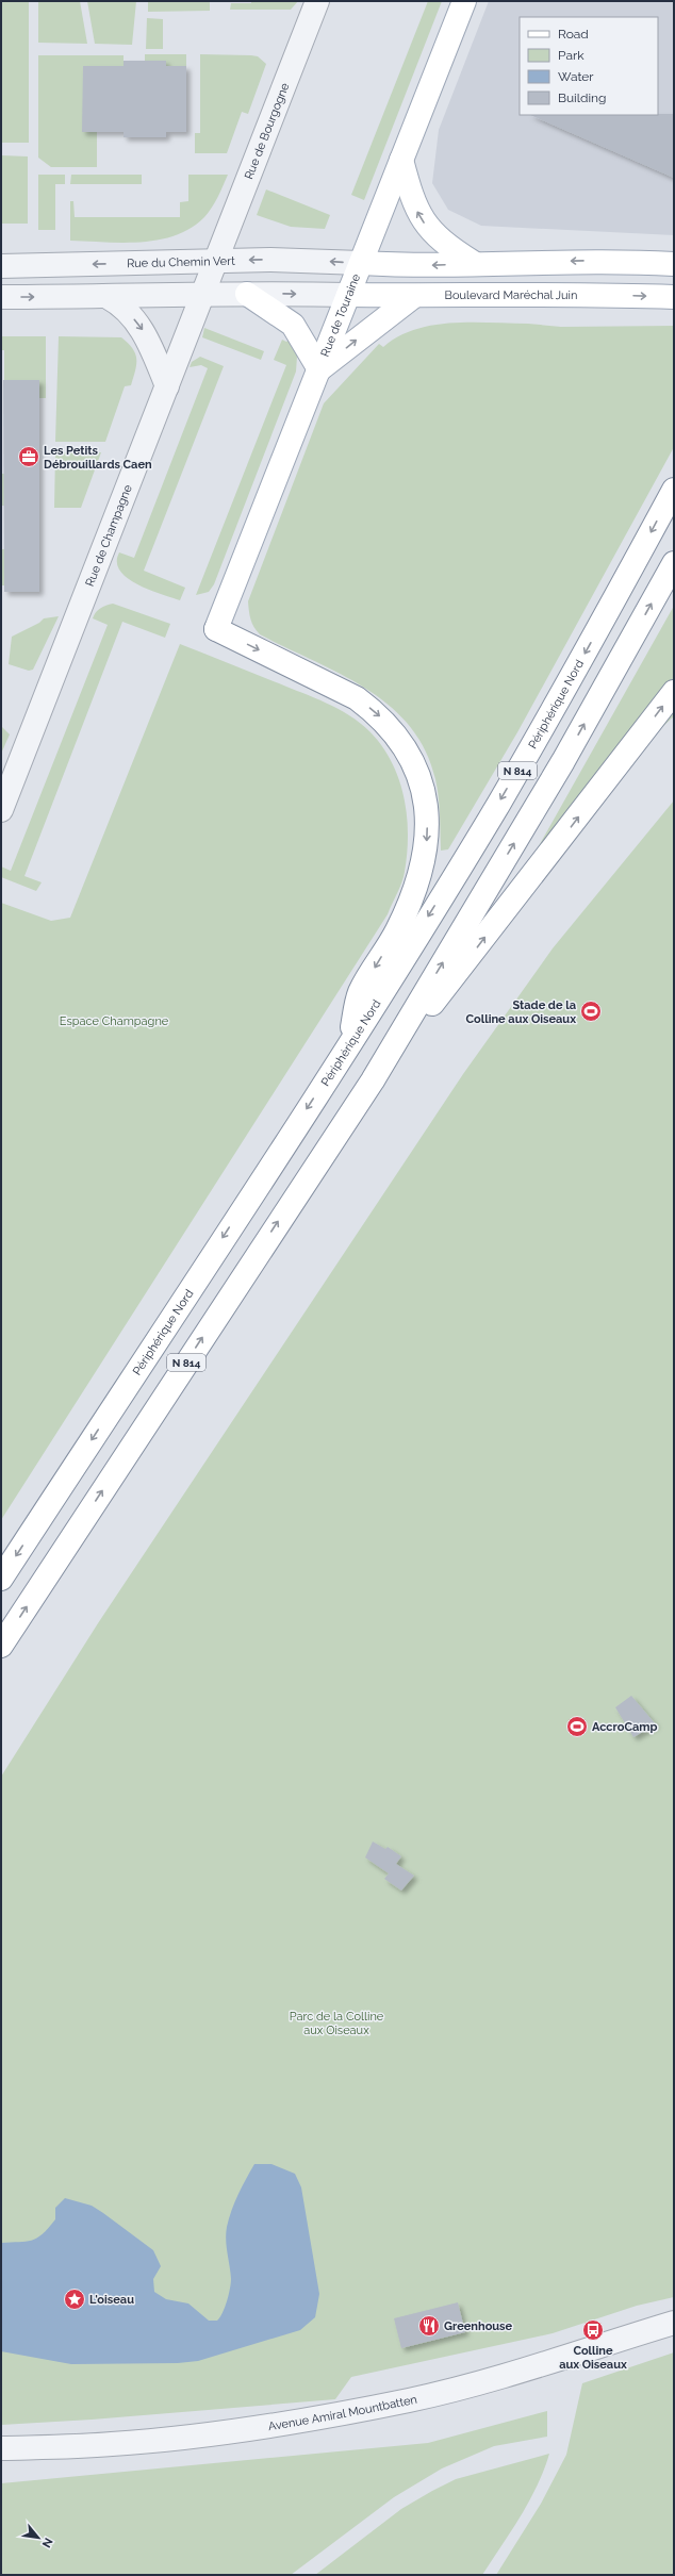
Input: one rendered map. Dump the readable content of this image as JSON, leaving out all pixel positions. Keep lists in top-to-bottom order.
{
  "streets": {
    "main road": [
      "Boulevard Maréchal Juin",
      "Rue de Touraine",
      "Périphérique Nord",
      "N 814"
    ],
    "street": [
      "Rue de Bourgogne",
      "Rue du Chemin Vert",
      "Rue de Champagne",
      "Avenue Amiral Mountbatten"
    ]
  },
  "crossings": [
    ["Rue de Bourgogne", "Rue du Chemin Vert"],
    ["Rue de Bourgogne", "Rue de Champagne"],
    ["Rue du Chemin Vert", "Rue de Touraine"],
    ["Rue du Chemin Vert", "Rue de Champagne"],
    ["Boulevard Maréchal Juin", "Rue de Touraine"],
    ["Rue de Touraine", "Périphérique Nord"]
  ],
  "one_way": ["Rue de Touraine"],
  "parks": ["Espace Champagne", "Parc de la Colline aux Oiseaux"],
  "places": {
    "office": ["Les Petits Débrouillards Caen"],
    "sports": ["Stade de la Colline aux Oiseaux", "AccroCamp"],
    "place": ["L'oiseau"],
    "restaurant": ["Greenhouse"],
    "bus stop": ["Colline aux Oiseaux"]
  },
  "legend": [
    "Road",
    "Park",
    "Water",
    "Building"
  ],
  "north": "bottom right"
}
